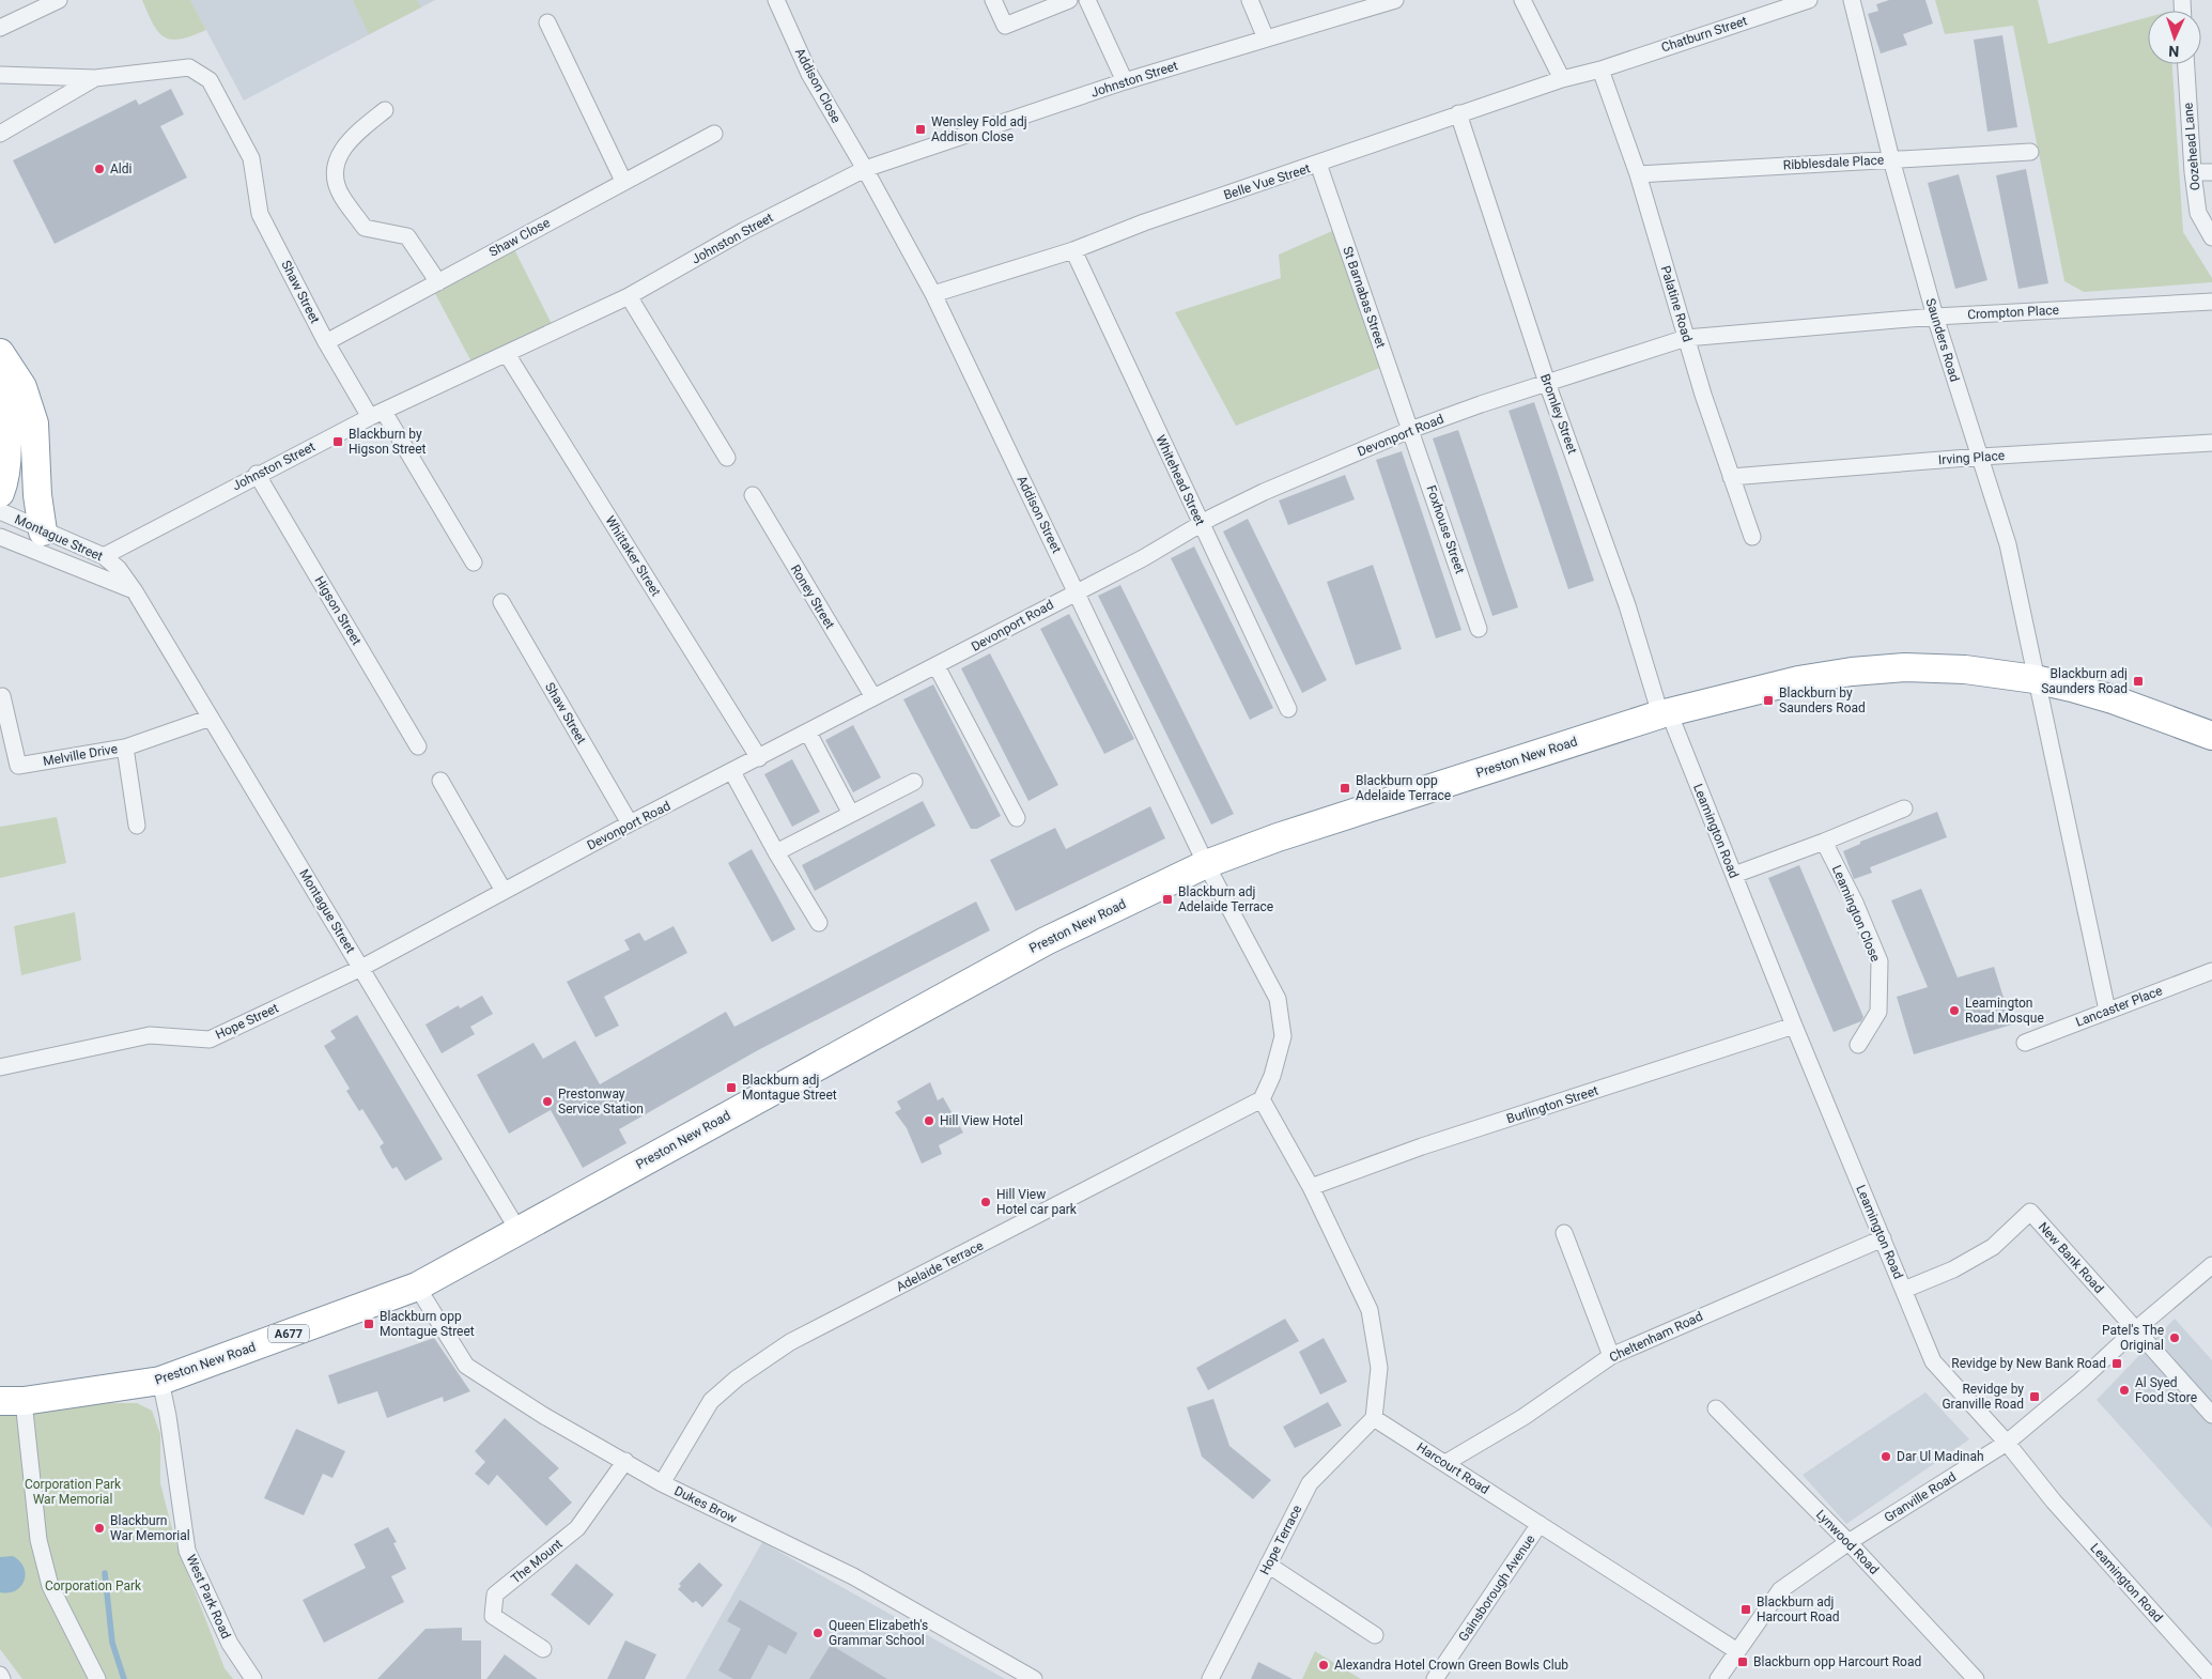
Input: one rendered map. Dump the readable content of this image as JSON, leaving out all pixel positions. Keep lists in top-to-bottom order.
{
  "streets": {
    "highway": ["Preston New Road", "A677"],
    "street": [
      "Chatburn Street",
      "Johnston Street",
      "Addison Close",
      "Oozehead Lane",
      "Ribblesdale Place",
      "Belle Vue Street",
      "Shaw Close",
      "Shaw Street",
      "St Barnabas Street",
      "Palatine Road",
      "Crompton Place",
      "Saunders Road",
      "Bromley Street",
      "Devonport Road",
      "Irving Place",
      "Whitehead Street",
      "Addison Street",
      "Foxhouse Street",
      "Montague Street",
      "Whittaker Street",
      "Roney Street",
      "Higson Street",
      "Melville Drive",
      "Leamington Road",
      "Leamington Close",
      "Lancaster Place",
      "Hope Street",
      "Burlington Street",
      "New Bank Road",
      "Adelaide Terrace",
      "Cheltenham Road",
      "Harcourt Road",
      "Granville Road",
      "Dukes Brow",
      "Hope Terrace",
      "Lynwood Road",
      "The Mount",
      "Gainsborough Avenue",
      "West Park Road"
    ]
  },
  "crossings": [
    ["Chatburn Street", "Belle Vue Street"],
    ["Chatburn Street", "Palatine Road"],
    ["Johnston Street", "Addison Close"],
    ["Johnston Street", "Shaw Street"],
    ["Johnston Street", "Addison Street"],
    ["Johnston Street", "Montague Street"],
    ["Johnston Street", "Whittaker Street"],
    ["Johnston Street", "Higson Street"],
    ["Addison Close", "Addison Street"],
    ["Ribblesdale Place", "Palatine Road"],
    ["Ribblesdale Place", "Saunders Road"],
    ["Belle Vue Street", "St Barnabas Street"],
    ["Belle Vue Street", "Palatine Road"],
    ["Belle Vue Street", "Bromley Street"],
    ["Belle Vue Street", "Whitehead Street"],
    ["Belle Vue Street", "Addison Street"],
    ["Shaw Close", "Shaw Street"],
    ["Shaw Street", "Devonport Road"],
    ["St Barnabas Street", "Devonport Road"],
    ["St Barnabas Street", "Foxhouse Street"],
    ["Palatine Road", "Crompton Place"],
    ["Palatine Road", "Devonport Road"],
    ["Palatine Road", "Irving Place"],
    ["Crompton Place", "Saunders Road"],
    ["Crompton Place", "Devonport Road"],
    ["Saunders Road", "Irving Place"],
    ["Saunders Road", "Preston New Road"],
    ["Saunders Road", "Lancaster Place"],
    ["Bromley Street", "Devonport Road"],
    ["Bromley Street", "Preston New Road"],
    ["Bromley Street", "Leamington Road"],
    ["Devonport Road", "Whitehead Street"],
    ["Devonport Road", "Addison Street"],
    ["Devonport Road", "Foxhouse Street"],
    ["Devonport Road", "Montague Street"],
    ["Devonport Road", "Whittaker Street"],
    ["Devonport Road", "Roney Street"],
    ["Devonport Road", "Hope Street"],
    ["Addison Street", "Preston New Road"],
    ["Montague Street", "Melville Drive"],
    ["Montague Street", "Preston New Road"],
    ["Montague Street", "Hope Street"],
    ["Preston New Road", "Leamington Road"],
    ["Preston New Road", "Dukes Brow"],
    ["Preston New Road", "West Park Road"],
    ["Leamington Road", "Burlington Street"],
    ["Leamington Road", "New Bank Road"],
    ["Leamington Road", "Cheltenham Road"],
    ["Leamington Road", "Granville Road"],
    ["New Bank Road", "Granville Road"],
    ["Adelaide Terrace", "Dukes Brow"],
    ["Cheltenham Road", "Harcourt Road"],
    ["Harcourt Road", "Granville Road"],
    ["Harcourt Road", "Hope Terrace"],
    ["Harcourt Road", "Gainsborough Avenue"],
    ["Granville Road", "Lynwood Road"],
    ["Dukes Brow", "The Mount"]
  ],
  "parks": ["Corporation Park War Memorial", "Corporation Park"],
  "places": {
    "transit": [
      "Wensley Fold adj Addison Close",
      "Blackburn by Higson Street",
      "Blackburn adj Saunders Road",
      "Blackburn by Saunders Road",
      "Blackburn opp Adelaide Terrace",
      "Blackburn adj Adelaide Terrace",
      "Blackburn adj Montague Street",
      "Blackburn opp Montague Street",
      "Revidge by New Bank Road",
      "Revidge by Granville Road",
      "Blackburn adj Harcourt Road",
      "Blackburn opp Harcourt Road"
    ],
    "other": [
      "Aldi",
      "Leamington Road Mosque",
      "Prestonway Service Station",
      "Hill View Hotel",
      "Hill View Hotel car park",
      "Patel's The Original",
      "Al Syed Food Store",
      "Dar Ul Madinah",
      "Blackburn War Memorial",
      "Queen Elizabeth's Grammar School",
      "Alexandra Hotel Crown Green Bowls Club"
    ]
  },
  "north": "bottom"
}
